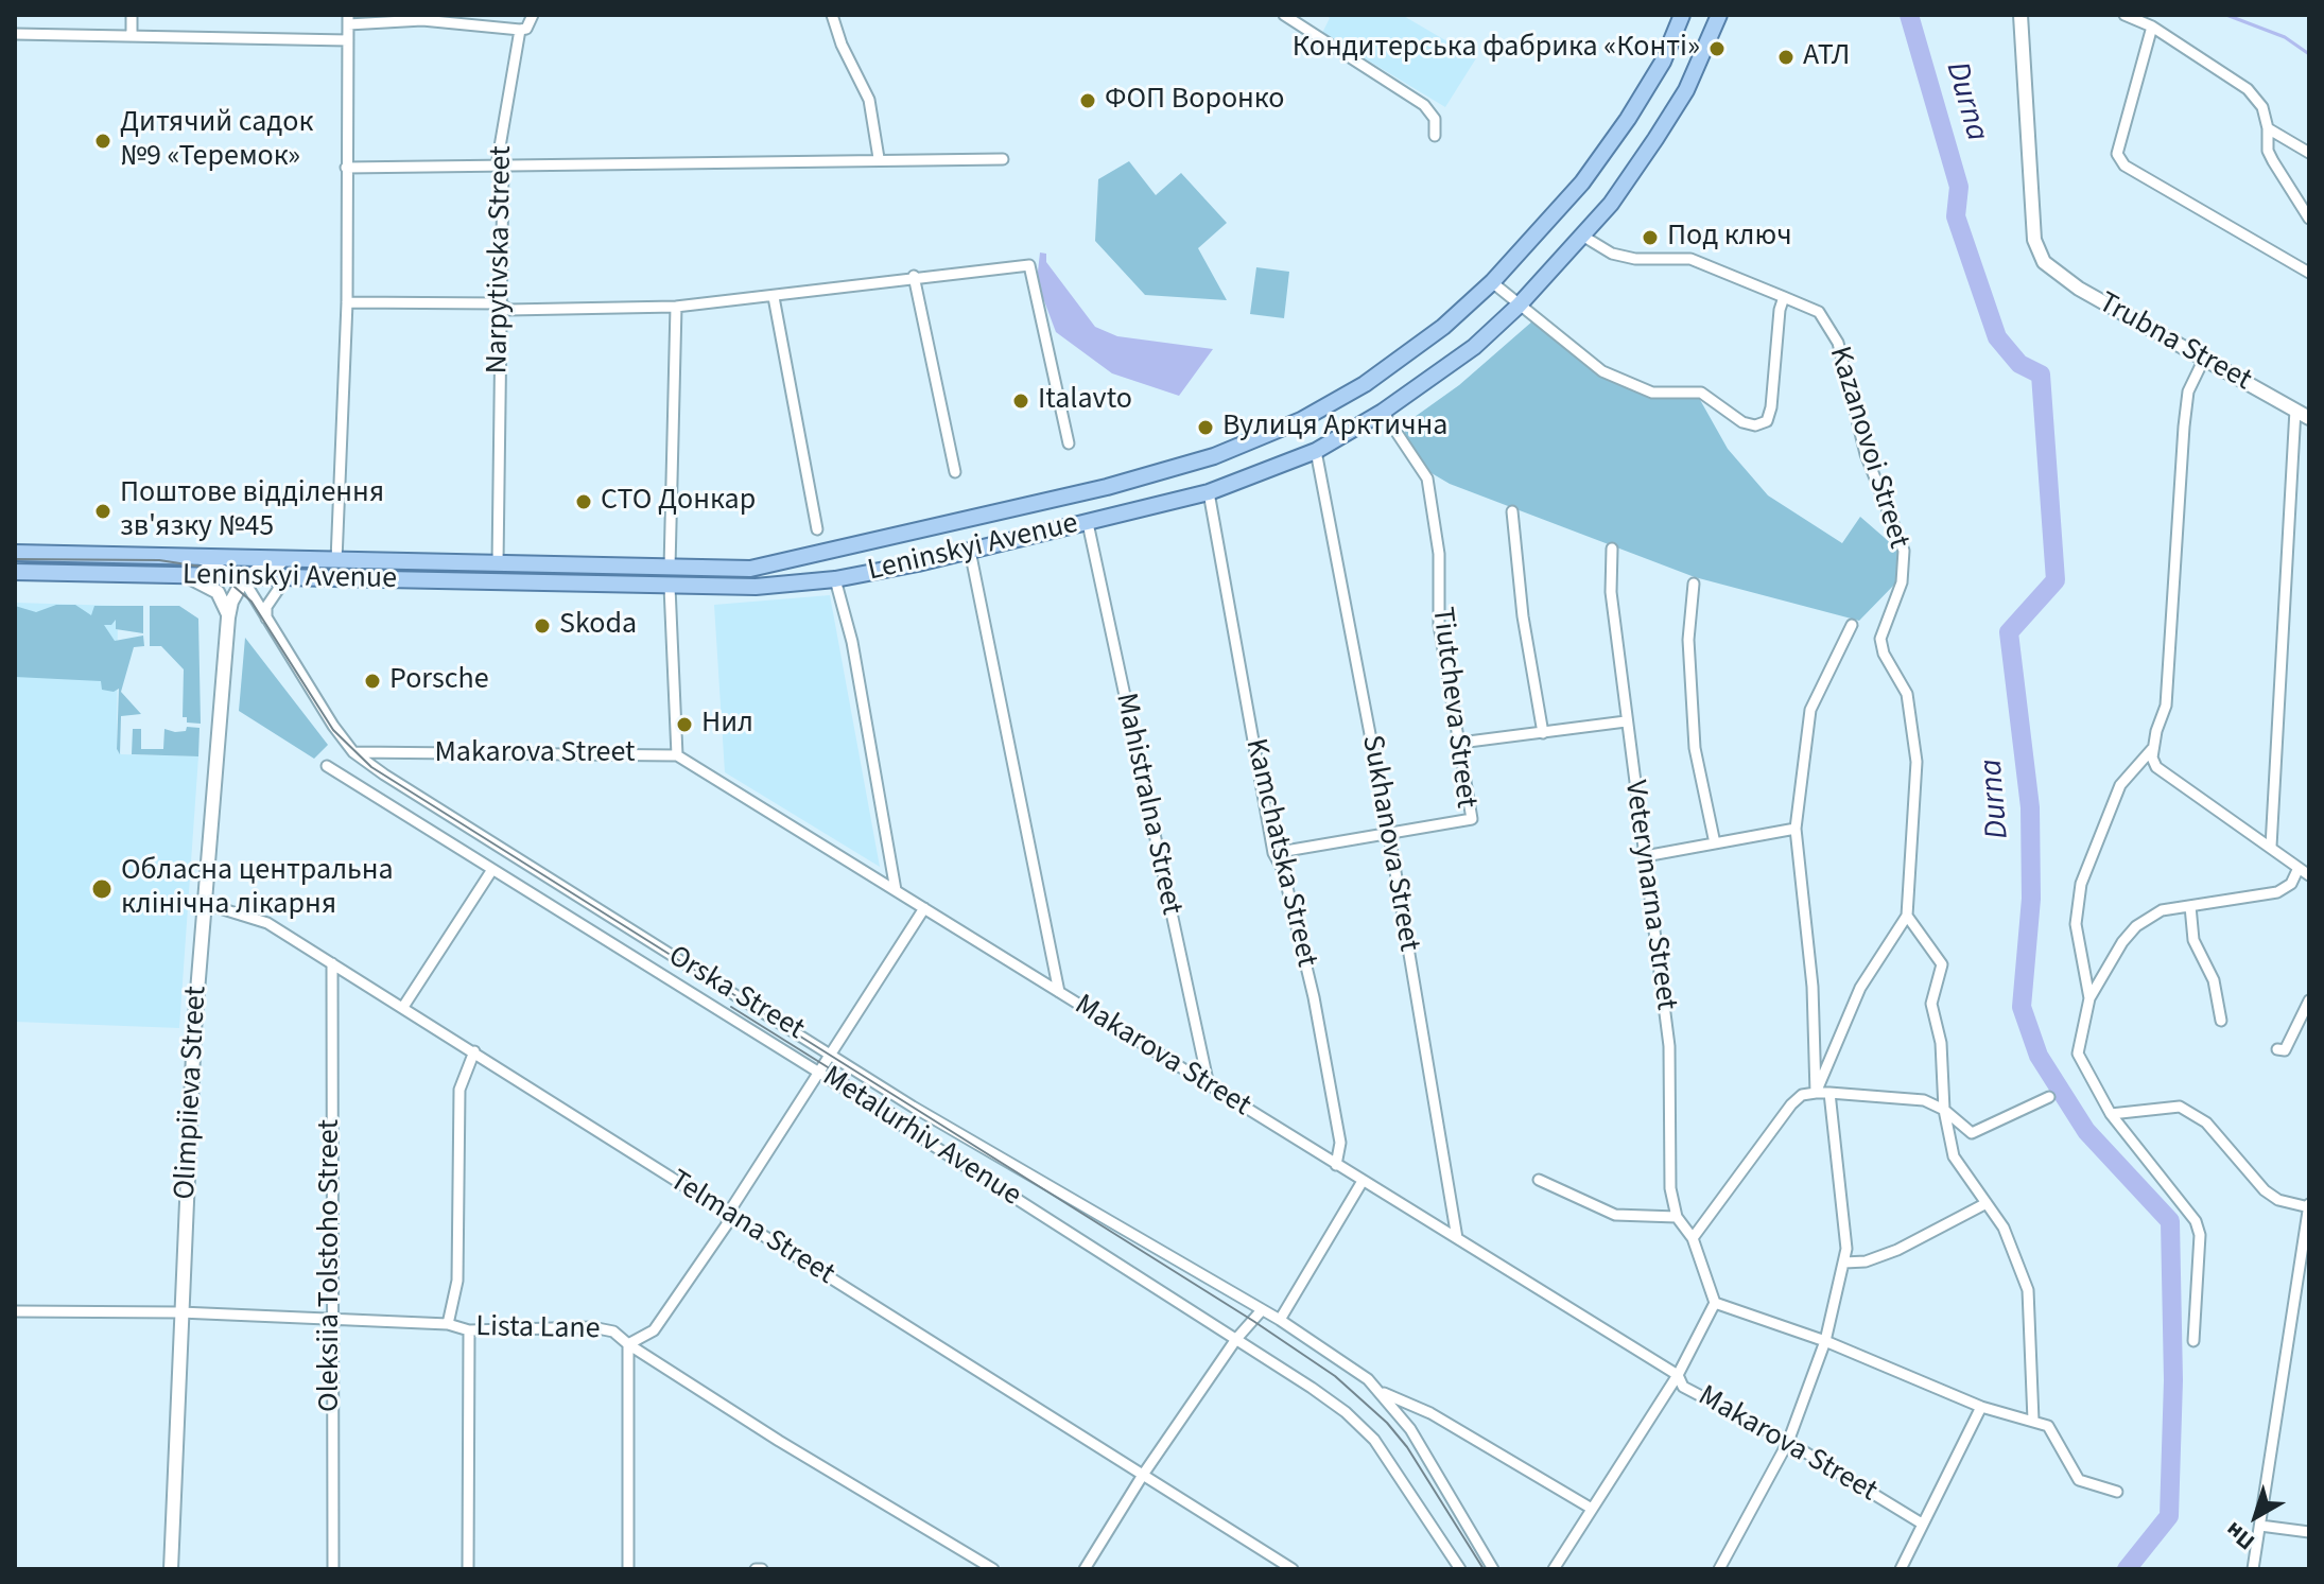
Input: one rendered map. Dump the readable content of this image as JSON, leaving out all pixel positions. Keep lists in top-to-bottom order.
{
  "streets": {
    "main road": ["Trubna Street", "Leninskyi Avenue", "Olimpiieva Street"],
    "street": [
      "Narpytivska Street",
      "Kazanovoi Street",
      "Tiutcheva Street",
      "Makarova Street",
      "Mahistralna Street",
      "Sukhanova Street",
      "Kamchatska Street",
      "Veterynarna Street",
      "Orska Street",
      "Metalurhiv Avenue",
      "Telmana Street",
      "Oleksiia Tolstoho Street",
      "Lista Lane"
    ]
  },
  "crossings": [
    ["Narpytivska Street", "Leninskyi Avenue"],
    ["Kazanovoi Street", "Leninskyi Avenue"],
    ["Leninskyi Avenue", "Tiutcheva Street"],
    ["Leninskyi Avenue", "Mahistralna Street"],
    ["Leninskyi Avenue", "Sukhanova Street"],
    ["Leninskyi Avenue", "Kamchatska Street"],
    ["Leninskyi Avenue", "Orska Street"],
    ["Tiutcheva Street", "Sukhanova Street"],
    ["Tiutcheva Street", "Kamchatska Street"],
    ["Makarova Street", "Mahistralna Street"],
    ["Makarova Street", "Sukhanova Street"],
    ["Makarova Street", "Kamchatska Street"],
    ["Makarova Street", "Orska Street"],
    ["Olimpiieva Street", "Telmana Street"],
    ["Olimpiieva Street", "Lista Lane"],
    ["Telmana Street", "Oleksiia Tolstoho Street"],
    ["Oleksiia Tolstoho Street", "Lista Lane"]
  ],
  "water": ["Durna"],
  "places": [
    "Кондитерська фабрика «Конті»",
    "АТЛ",
    "ФОП Воронко",
    "Дитячий садок №9 «Теремок»",
    "Под ключ",
    "Italavto",
    "Вулиця Арктична",
    "СТО Донкар",
    "Поштове відділення зв'язку №45",
    "Skoda",
    "Porsche",
    "Нил",
    "Обласна центральна клінічна лікарня"
  ],
  "north": "bottom left"
}
